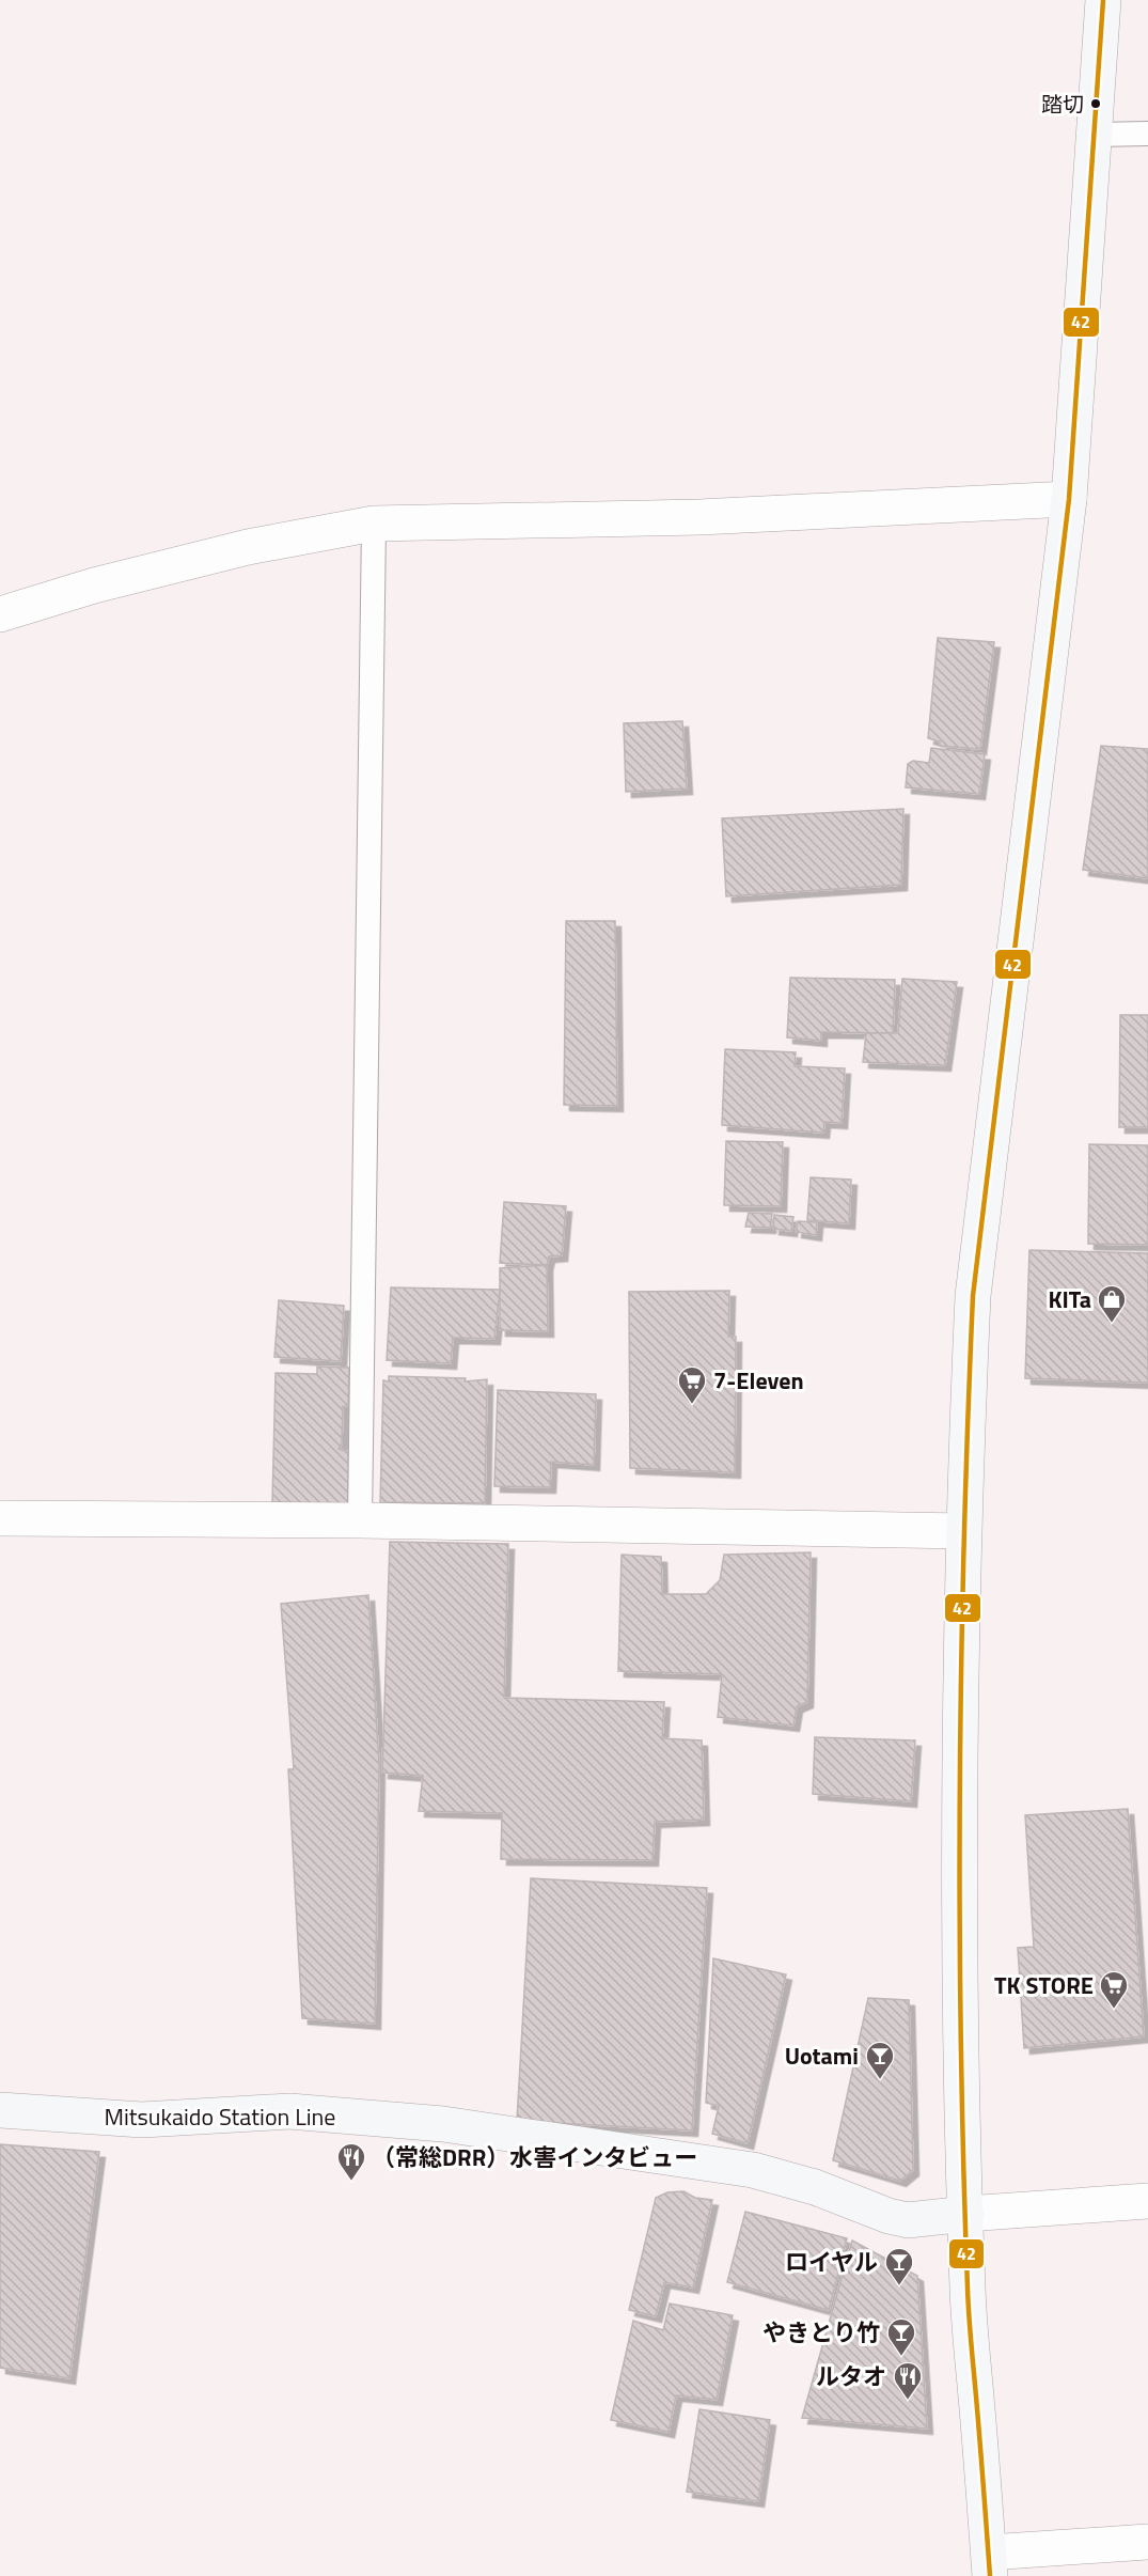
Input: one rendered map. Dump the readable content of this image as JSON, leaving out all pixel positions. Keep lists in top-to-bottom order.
{
  "streets": {
    "main road": ["Mitsukaido Station Line"]
  },
  "places": {
    "other": ["踏切"],
    "shop": ["KITa"],
    "supermarket": ["7-Eleven", "TK STORE"],
    "bar": ["Uotami", "ロイヤル", "やきとり竹"],
    "restaurant": ["（常総DRR）水害インタビュー", "ルタオ"]
  },
  "lines": ["transit line 42"]
}
